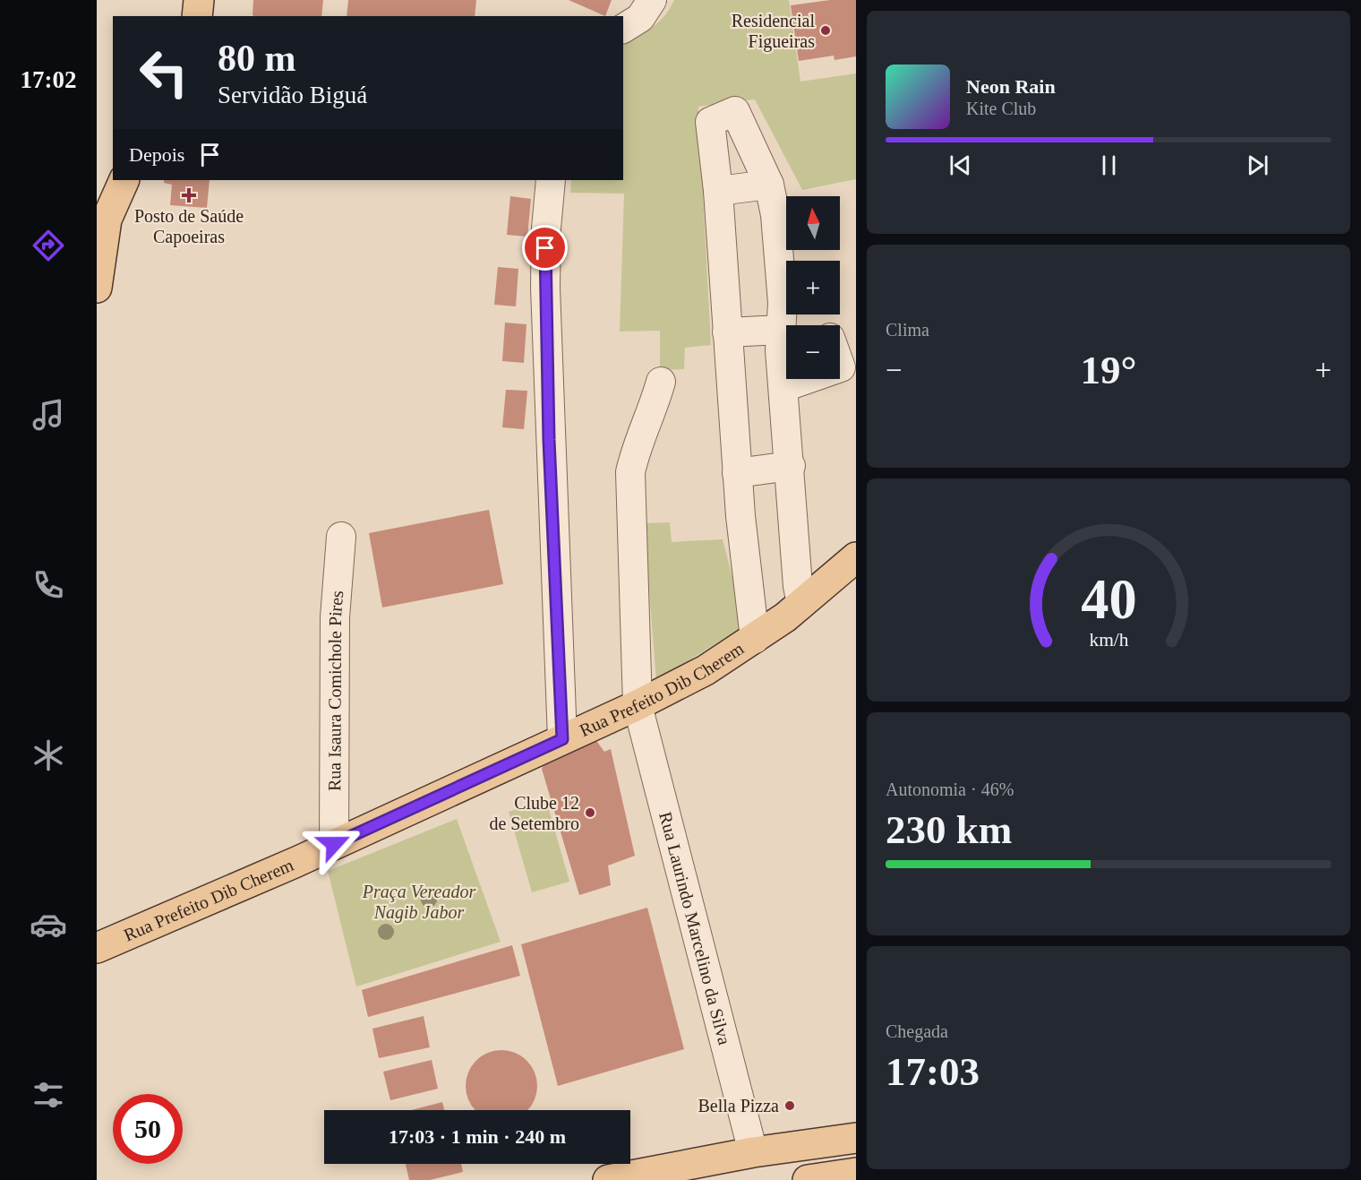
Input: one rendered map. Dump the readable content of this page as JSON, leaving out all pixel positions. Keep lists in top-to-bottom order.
{
  "streets": {
    "main road": ["Rua Prefeito Dib Cherem"],
    "street": ["Rua Isaura Comichole Pires", "Rua Laurindo Marcelino da Silva"]
  },
  "crossings": [
    ["Rua Prefeito Dib Cherem", "Rua Isaura Comichole Pires"],
    ["Rua Prefeito Dib Cherem", "Rua Laurindo Marcelino da Silva"]
  ],
  "parks": ["Praça Vereador Nagib Jabor"],
  "places": {
    "other": ["Residencial Figueiras", "Clube 12 de Setembro", "Bella Pizza"],
    "health": ["Posto de Saúde Capoeiras"]
  },
  "north": "top",
  "page": {
    "tabs": "17:02",
    "turn": ["80 m", "Servidão Biguá"],
    "song": ["Neon Rain", "Kite Club"],
    "then": "Depois",
    "map_buttons": ["+", "−"],
    "tile": [
      "Clima",
      ["Autonomia · 46%", "230 km"],
      ["Chegada", "17:03"]
    ],
    "heat": ["−", "19°", "+"],
    "limit": "50",
    "trip": "17:03 · 1 min · 240 m",
    "gauge": ["40", "km/h"]
  }
}
